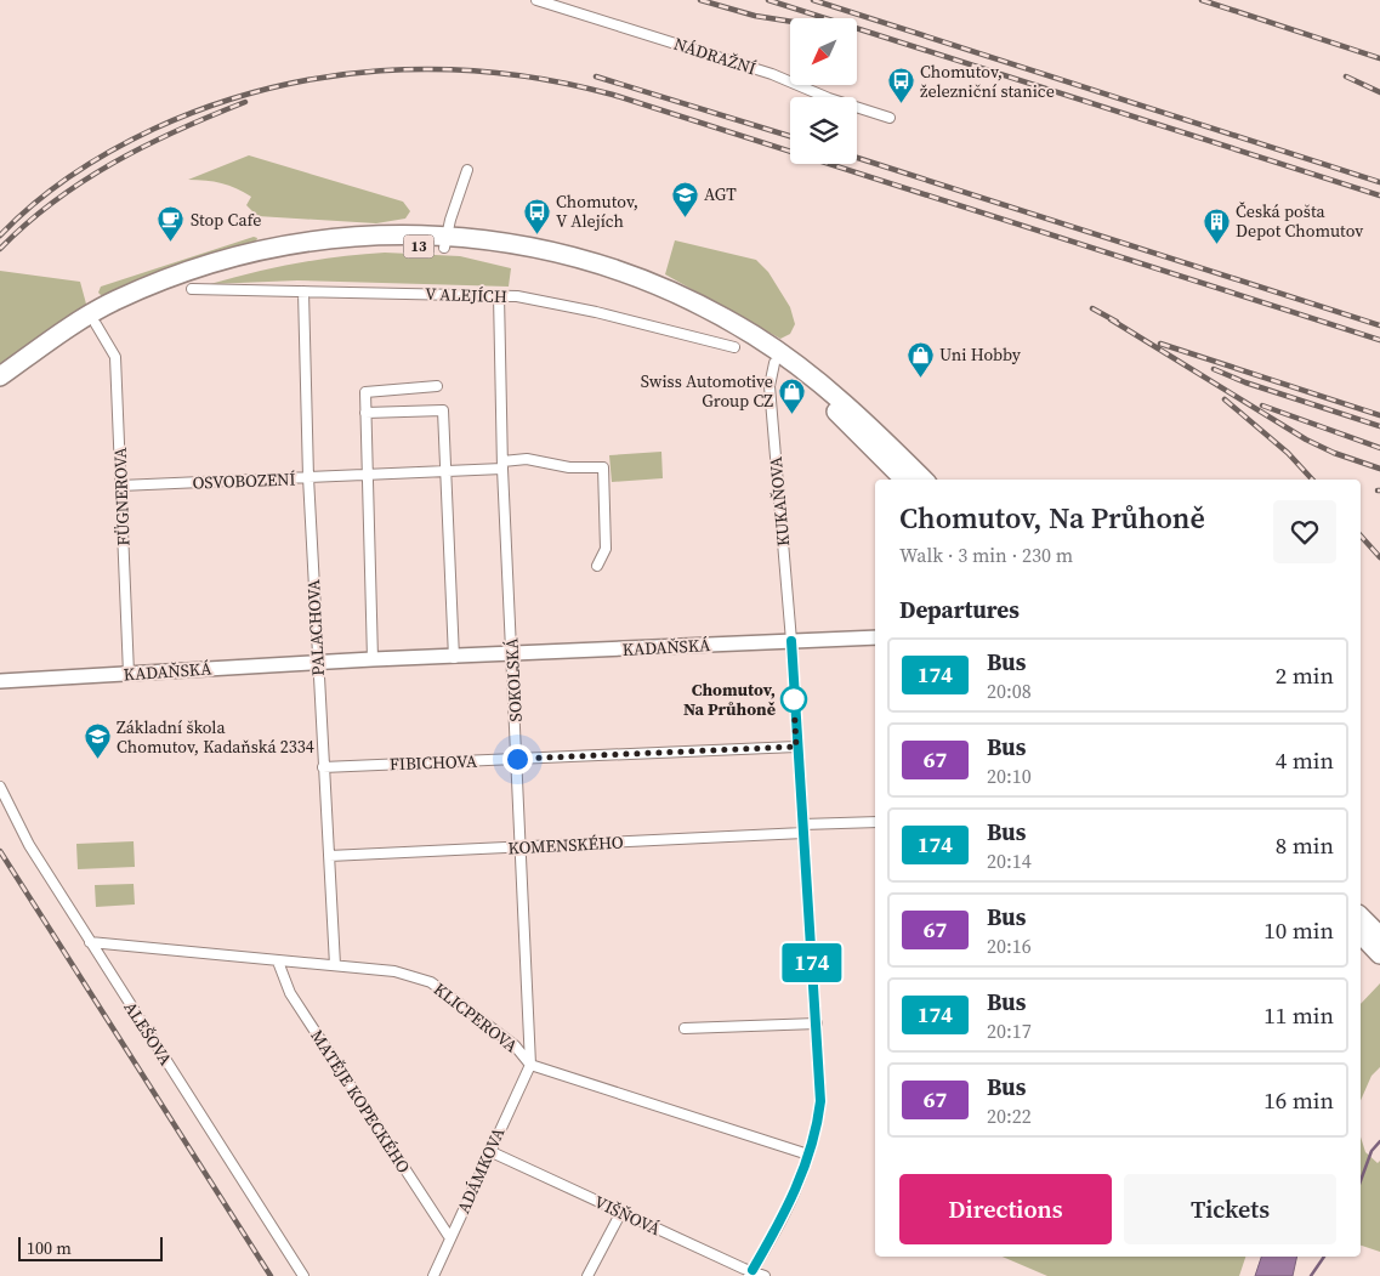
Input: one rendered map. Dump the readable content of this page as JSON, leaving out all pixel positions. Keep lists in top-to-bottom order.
{
  "streets": {
    "highway": ["13"],
    "street": [
      "NÁDRAŽNÍ",
      "V ALEJÍCH",
      "OSVOBOZENÍ",
      "FÜGNEROVA",
      "KUKAŇOVA",
      "PALACHOVA",
      "KADAŇSKÁ",
      "SOKOLSKÁ",
      "FIBICHOVA",
      "KOMENSKÉHO",
      "KLICPEROVA",
      "ALEŠOVA",
      "MATĚJE KOPECKÉHO",
      "ADÁMKOVA",
      "VIŠŇOVÁ"
    ]
  },
  "crossings": [
    ["13", "FÜGNEROVA"],
    ["13", "KUKAŇOVA"],
    ["V ALEJÍCH", "PALACHOVA"],
    ["V ALEJÍCH", "SOKOLSKÁ"],
    ["OSVOBOZENÍ", "FÜGNEROVA"],
    ["OSVOBOZENÍ", "PALACHOVA"],
    ["OSVOBOZENÍ", "SOKOLSKÁ"],
    ["FÜGNEROVA", "KADAŇSKÁ"],
    ["KUKAŇOVA", "KADAŇSKÁ"],
    ["KUKAŇOVA", "FIBICHOVA"],
    ["KUKAŇOVA", "KOMENSKÉHO"],
    ["KUKAŇOVA", "KLICPEROVA"],
    ["KUKAŇOVA", "VIŠŇOVÁ"],
    ["PALACHOVA", "KADAŇSKÁ"],
    ["PALACHOVA", "FIBICHOVA"],
    ["PALACHOVA", "KOMENSKÉHO"],
    ["PALACHOVA", "KLICPEROVA"],
    ["KADAŇSKÁ", "SOKOLSKÁ"],
    ["SOKOLSKÁ", "FIBICHOVA"],
    ["SOKOLSKÁ", "KOMENSKÉHO"],
    ["SOKOLSKÁ", "KLICPEROVA"],
    ["SOKOLSKÁ", "ADÁMKOVA"],
    ["KLICPEROVA", "ALEŠOVA"],
    ["KLICPEROVA", "MATĚJE KOPECKÉHO"],
    ["KLICPEROVA", "ADÁMKOVA"],
    ["MATĚJE KOPECKÉHO", "ADÁMKOVA"],
    ["ADÁMKOVA", "VIŠŇOVÁ"]
  ],
  "places": {
    "bus stop": ["Chomutov, železniční stanice", "Chomutov, V Alejích"],
    "school or university": ["AGT", "Základní škola Chomutov, Kadaňská 2334"],
    "cafe": ["Stop Cafe"],
    "building": ["Česká pošta Depot Chomutov"],
    "shop": ["Uni Hobby", "Swiss Automotive Group CZ"],
    "other": ["Chomutov, Na Průhoně"]
  },
  "lines": ["bus line 174"],
  "scale_bar": "100 m",
  "north": "bottom left",
  "page": {
    "on_map": "174",
    "heading": [
      ["Chomutov, Na Průhoně", "Walk · 3 min · 230 m"],
      "Departures"
    ],
    "list": [
      {
        "mark": "174",
        "name": "Bus",
        "note": "20:08",
        "value": "2 min"
      },
      {
        "mark": "67",
        "name": "Bus",
        "note": "20:10",
        "value": "4 min"
      },
      {
        "mark": "174",
        "name": "Bus",
        "note": "20:14",
        "value": "8 min"
      },
      {
        "mark": "67",
        "name": "Bus",
        "note": "20:16",
        "value": "10 min"
      },
      {
        "mark": "174",
        "name": "Bus",
        "note": "20:17",
        "value": "11 min"
      },
      {
        "mark": "67",
        "name": "Bus",
        "note": "20:22",
        "value": "16 min"
      }
    ],
    "buttons": ["Directions", "Tickets"],
    "scale": "100 m"
  }
}
